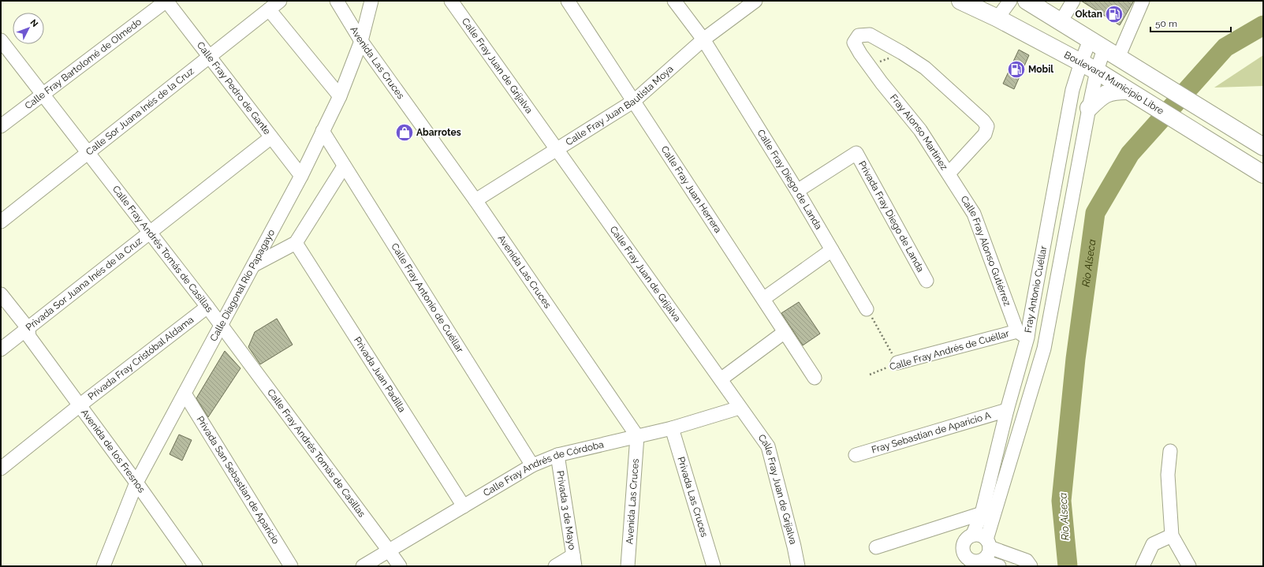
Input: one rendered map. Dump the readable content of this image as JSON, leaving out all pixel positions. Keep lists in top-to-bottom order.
{
  "streets": {
    "main road": ["Boulevard Municipio Libre"],
    "street": [
      "Avenida Las Cruces",
      "Calle Fray Bartolomé de Olmedo",
      "Calle Fray Juan de Grijalva",
      "Calle Fray Pedro de Gante",
      "Calle Fray Juan Bautista Moya",
      "Calle Sor Juana Inés de la Cruz",
      "Fray Alonso Martínez",
      "Calle Fray Diego de Landa",
      "Calle Fray Juan Herrera",
      "Privada Fray Diego de Landa",
      "Calle Fray Andrés Tomás de Casillas",
      "Calle Fray Alonso Gutiérrez",
      "Privada Sor Juana Inés de la Cruz",
      "Calle Diagonal Río Papagayo",
      "Fray Antonio Cuéllar",
      "Calle Fray Antonio de Cuéllar",
      "Calle Fray Andrés de Cuéllar",
      "Privada Fray Cristóbal Aldama",
      "Privada Juan Padilla",
      "Fray Sebastian de Aparicio A",
      "Avenida de los Fresnos",
      "Calle Fray Andrés de Córdoba",
      "Privada San Sebastian de Aparicio",
      "Privada Las Cruces",
      "Privada 3 de Mayo"
    ]
  },
  "crossings": [
    ["Avenida Las Cruces", "Calle Fray Juan Bautista Moya"],
    ["Avenida Las Cruces", "Calle Diagonal Río Papagayo"],
    ["Avenida Las Cruces", "Calle Fray Andrés de Córdoba"],
    ["Calle Fray Bartolomé de Olmedo", "Calle Fray Pedro de Gante"],
    ["Calle Fray Bartolomé de Olmedo", "Calle Fray Andrés Tomás de Casillas"],
    ["Calle Fray Juan de Grijalva", "Calle Fray Juan Bautista Moya"],
    ["Calle Fray Juan de Grijalva", "Calle Fray Andrés de Córdoba"],
    ["Boulevard Municipio Libre", "Fray Antonio Cuéllar"],
    ["Calle Fray Pedro de Gante", "Calle Sor Juana Inés de la Cruz"],
    ["Calle Fray Pedro de Gante", "Privada Sor Juana Inés de la Cruz"],
    ["Calle Fray Pedro de Gante", "Calle Diagonal Río Papagayo"],
    ["Calle Fray Juan Bautista Moya", "Calle Fray Diego de Landa"],
    ["Calle Fray Juan Bautista Moya", "Calle Fray Juan Herrera"],
    ["Calle Sor Juana Inés de la Cruz", "Calle Fray Andrés Tomás de Casillas"],
    ["Fray Alonso Martínez", "Calle Fray Alonso Gutiérrez"],
    ["Calle Fray Diego de Landa", "Privada Fray Diego de Landa"],
    ["Calle Fray Andrés Tomás de Casillas", "Privada Sor Juana Inés de la Cruz"],
    ["Calle Fray Andrés Tomás de Casillas", "Calle Diagonal Río Papagayo"],
    ["Calle Fray Andrés Tomás de Casillas", "Privada Fray Cristóbal Aldama"],
    ["Calle Fray Andrés Tomás de Casillas", "Calle Fray Andrés de Córdoba"],
    ["Calle Fray Alonso Gutiérrez", "Fray Antonio Cuéllar"],
    ["Calle Fray Alonso Gutiérrez", "Calle Fray Andrés de Cuéllar"],
    ["Privada Sor Juana Inés de la Cruz", "Avenida de los Fresnos"],
    ["Calle Diagonal Río Papagayo", "Calle Fray Antonio de Cuéllar"],
    ["Calle Diagonal Río Papagayo", "Avenida de los Fresnos"],
    ["Calle Diagonal Río Papagayo", "Privada San Sebastian de Aparicio"],
    ["Fray Antonio Cuéllar", "Calle Fray Andrés de Cuéllar"],
    ["Fray Antonio Cuéllar", "Fray Sebastian de Aparicio A"],
    ["Calle Fray Antonio de Cuéllar", "Calle Fray Andrés de Córdoba"],
    ["Privada Fray Cristóbal Aldama", "Avenida de los Fresnos"],
    ["Privada Juan Padilla", "Calle Fray Andrés de Córdoba"],
    ["Calle Fray Andrés de Córdoba", "Privada Las Cruces"],
    ["Calle Fray Andrés de Córdoba", "Privada 3 de Mayo"]
  ],
  "water": ["Rio Alseca"],
  "places": {
    "fuel station": ["Oktan", "Mobil"],
    "shop": ["Abarrotes"]
  },
  "scale_bar": "50 m",
  "north": "top right"
}
